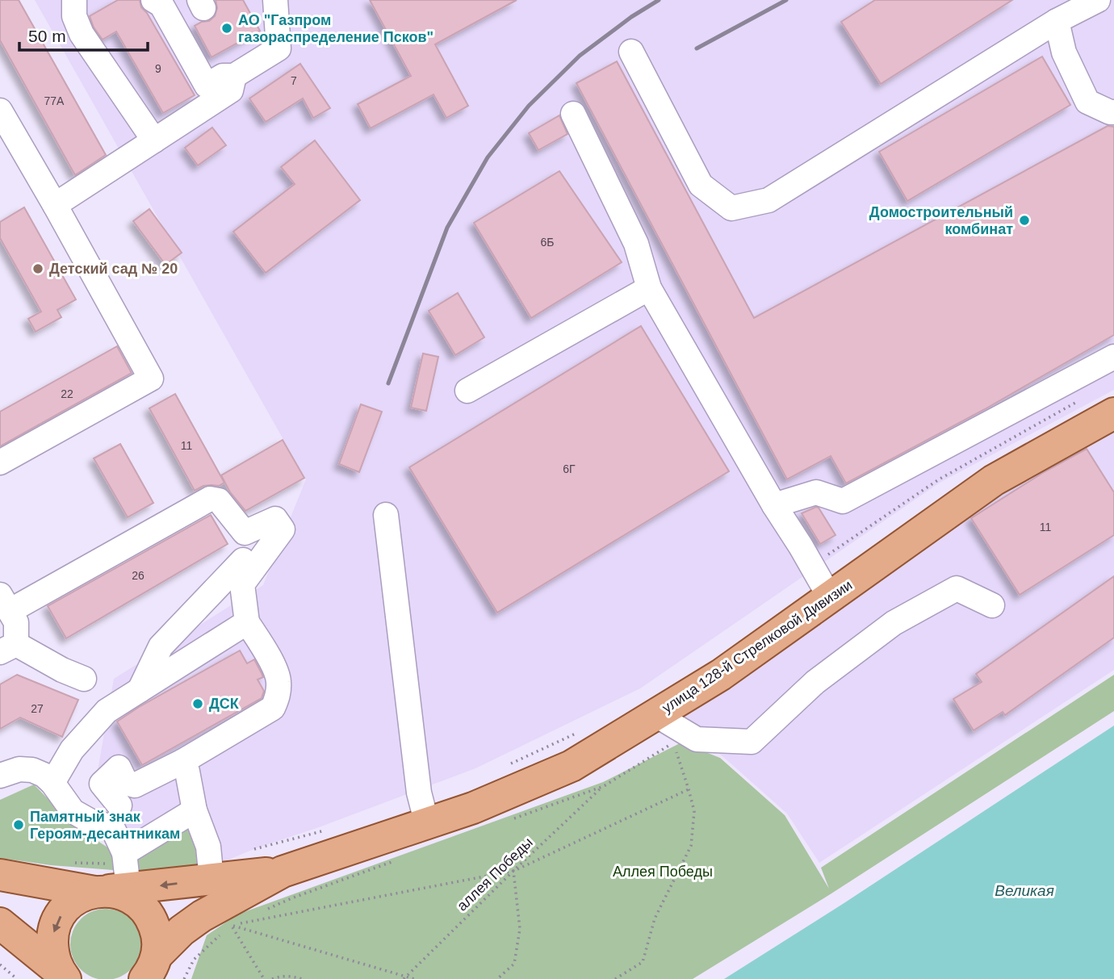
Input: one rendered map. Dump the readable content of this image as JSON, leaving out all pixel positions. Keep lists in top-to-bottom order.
{
  "streets": {
    "main road": ["улица 128-й Стрелковой Дивизии"],
    "path": ["аллея Победы"]
  },
  "water": ["Великая"],
  "parks": ["Аллея Победы"],
  "places": [
    "АО \"Газпром газораспределение Псков\"",
    "Домостроительный комбинат",
    "Детский сад № 20",
    "ДСК",
    "Памятный знак Героям-десантникам"
  ],
  "house_numbers": [
    "9",
    "7",
    "77А",
    "6Б",
    "22",
    "11",
    "6Г",
    "11",
    "26",
    "27"
  ],
  "scale_bar": "50 m"
}
